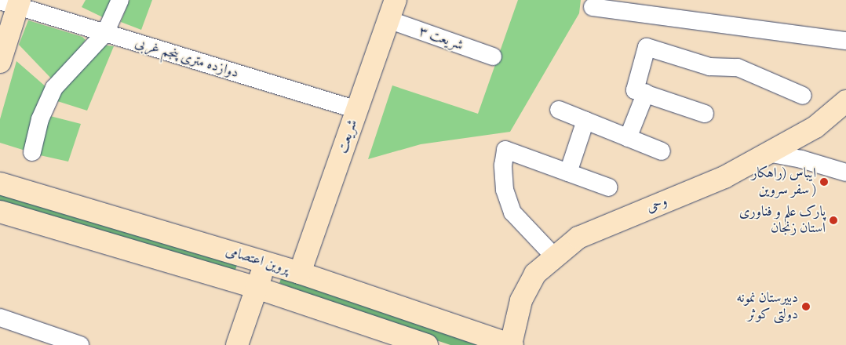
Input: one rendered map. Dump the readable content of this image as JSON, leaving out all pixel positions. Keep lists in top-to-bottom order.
{
  "streets": {
    "main road": ["شریعت", "وحی", "پروین اعتصامی"],
    "street": ["شریعت ۳", "دوازده متری پنجم غربی"]
  },
  "crossings": [
    ["شریعت ۳", "شریعت"],
    ["دوازده متری پنجم غربی", "شریعت"],
    ["شریعت", "پروین اعتصامی"],
    ["وحی", "پروین اعتصامی"]
  ],
  "places": ["ایباس (راهکار سفر سروین )", "پارک علم و فناوری استان زنجان", "دبیرستان نمونه دولتی کوثر"]
}
